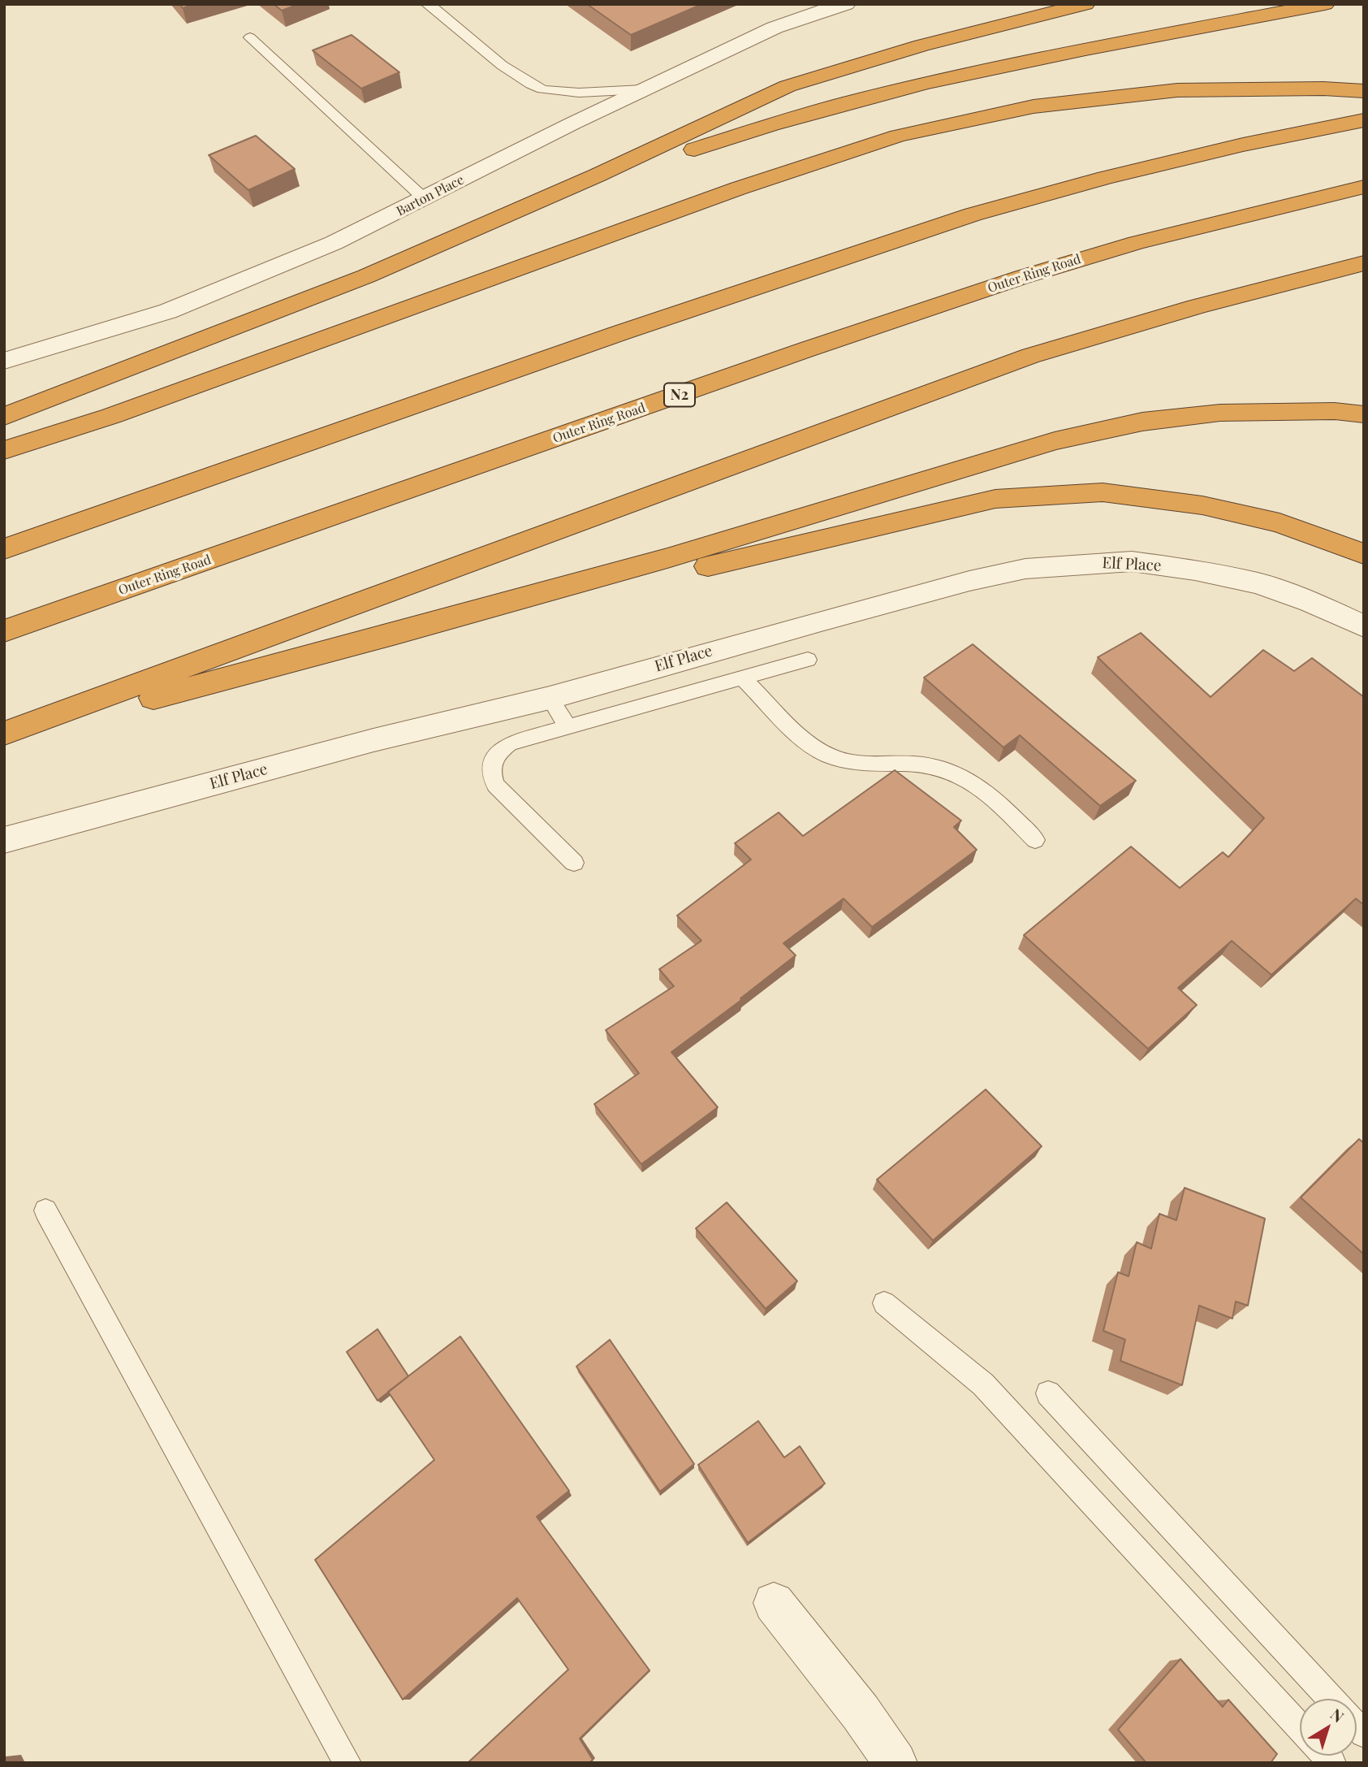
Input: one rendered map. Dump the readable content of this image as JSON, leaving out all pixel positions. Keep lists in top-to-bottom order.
{
  "streets": {
    "highway": ["Outer Ring Road", "N2"],
    "street": ["Barton Place", "Elf Place"]
  },
  "north": "top right"
}
